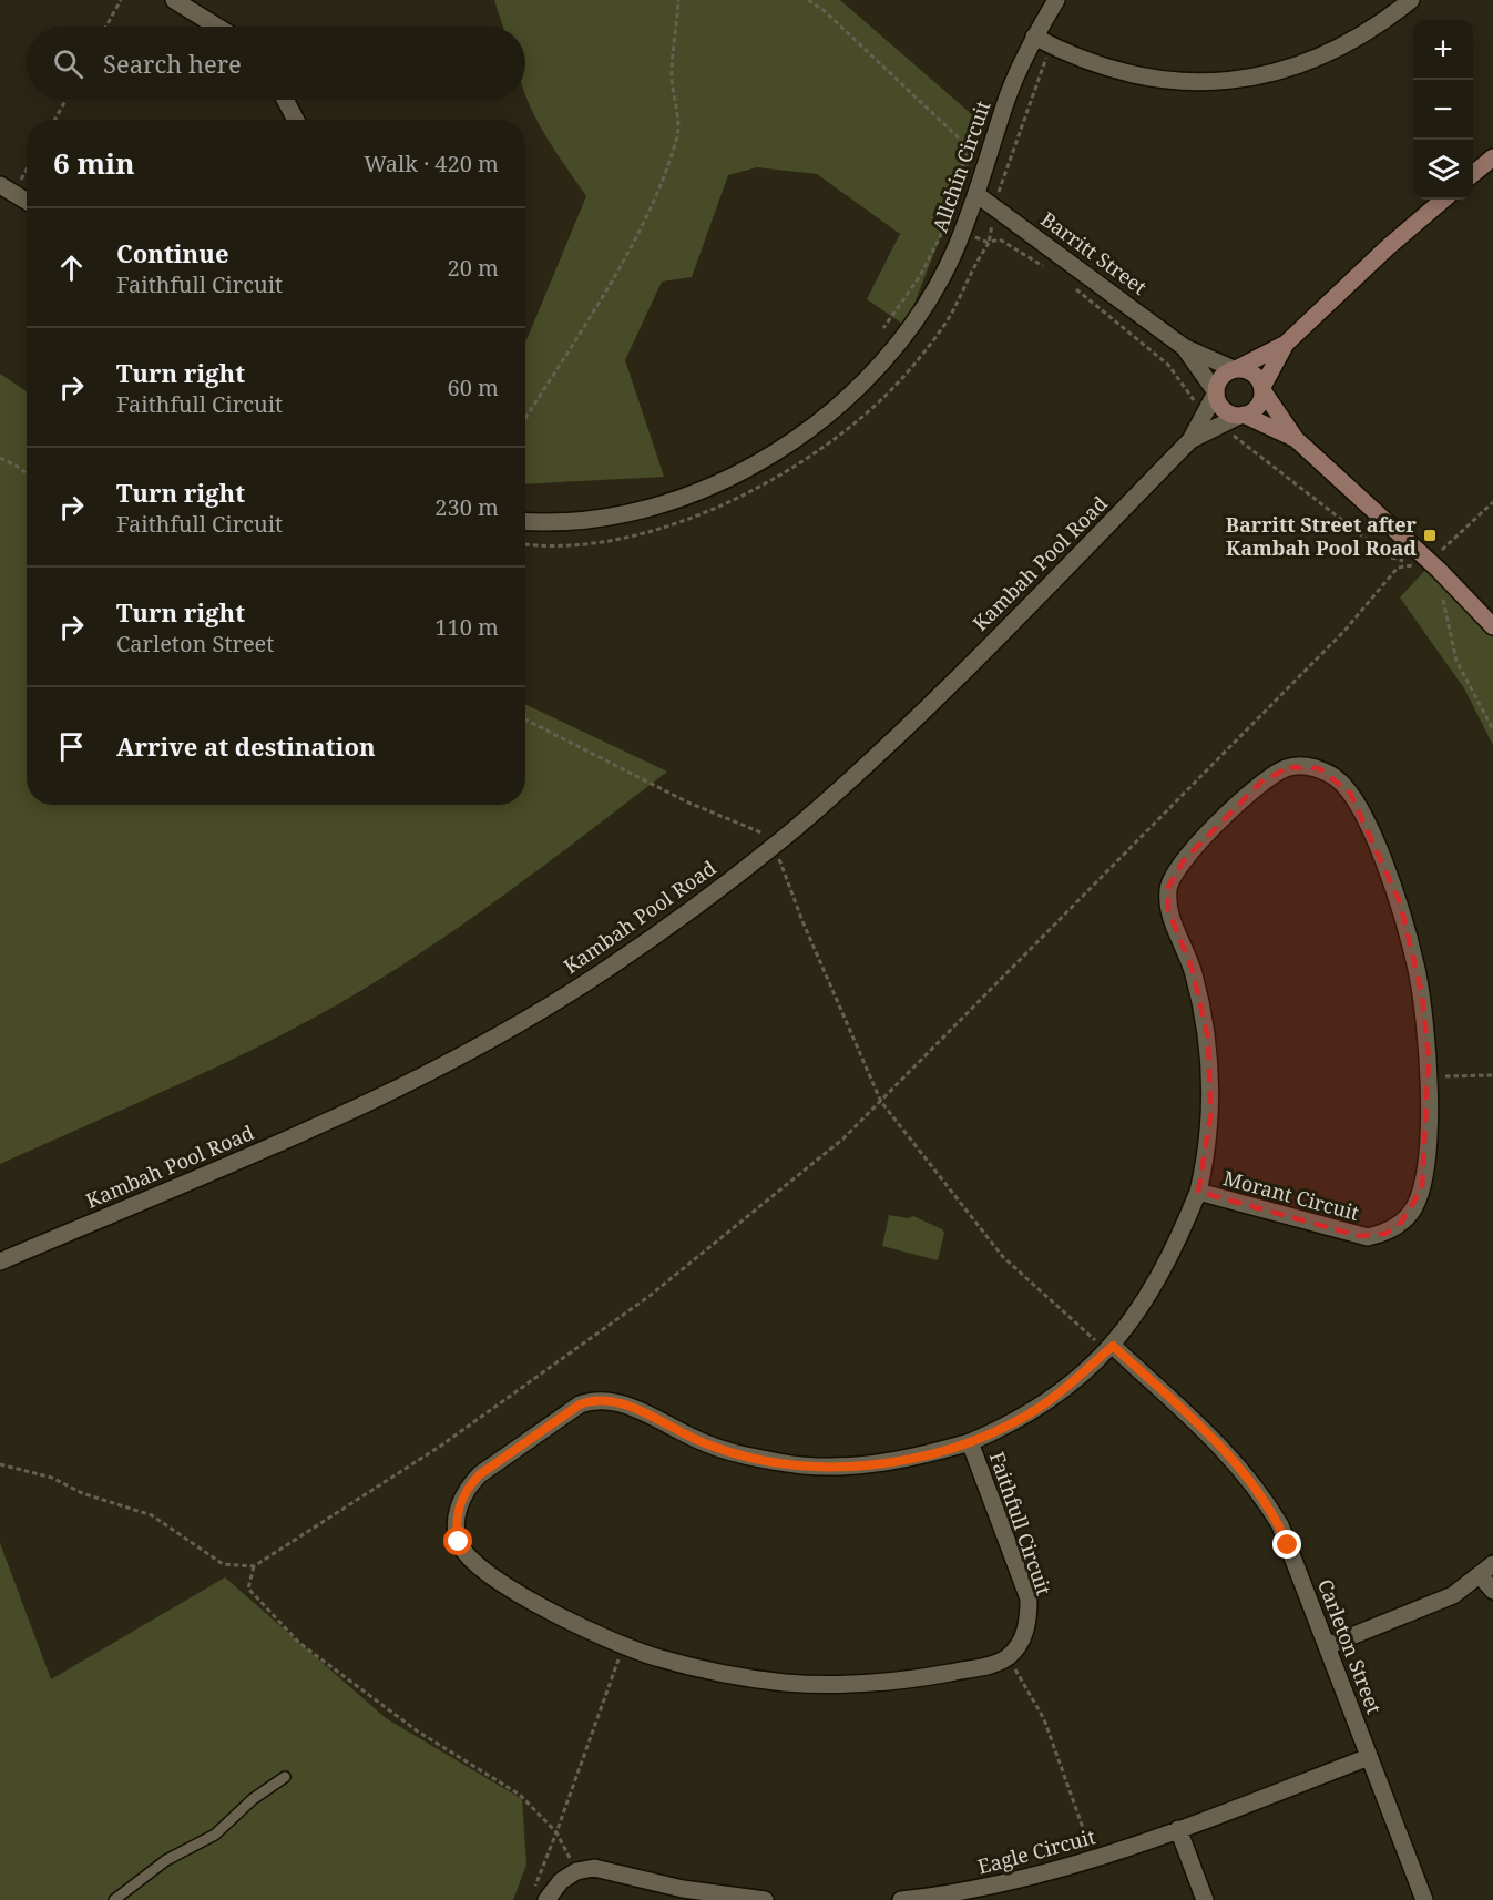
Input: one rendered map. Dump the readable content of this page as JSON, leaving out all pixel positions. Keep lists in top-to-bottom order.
{
  "streets": {
    "street": [
      "Allchin Circuit",
      "Barritt Street",
      "Kambah Pool Road",
      "Morant Circuit",
      "Faithfull Circuit",
      "Carleton Street",
      "Eagle Circuit"
    ]
  },
  "crossings": [
    ["Allchin Circuit", "Barritt Street"],
    ["Barritt Street", "Kambah Pool Road"],
    ["Morant Circuit", "Faithfull Circuit"],
    ["Morant Circuit", "Carleton Street"],
    ["Faithfull Circuit", "Carleton Street"],
    ["Carleton Street", "Eagle Circuit"]
  ],
  "places": {
    "transit": ["Barritt Street after Kambah Pool Road"]
  },
  "page": {
    "map_buttons": ["+", "−"],
    "search": "Search here",
    "heading": ["6 min", "Walk · 420 m"],
    "list": [
      ["Continue", "Faithfull Circuit", "20 m"],
      ["Turn right", "Faithfull Circuit", "60 m"],
      ["Turn right", "Faithfull Circuit", "230 m"],
      ["Turn right", "Carleton Street", "110 m"],
      "Arrive at destination"
    ]
  }
}
